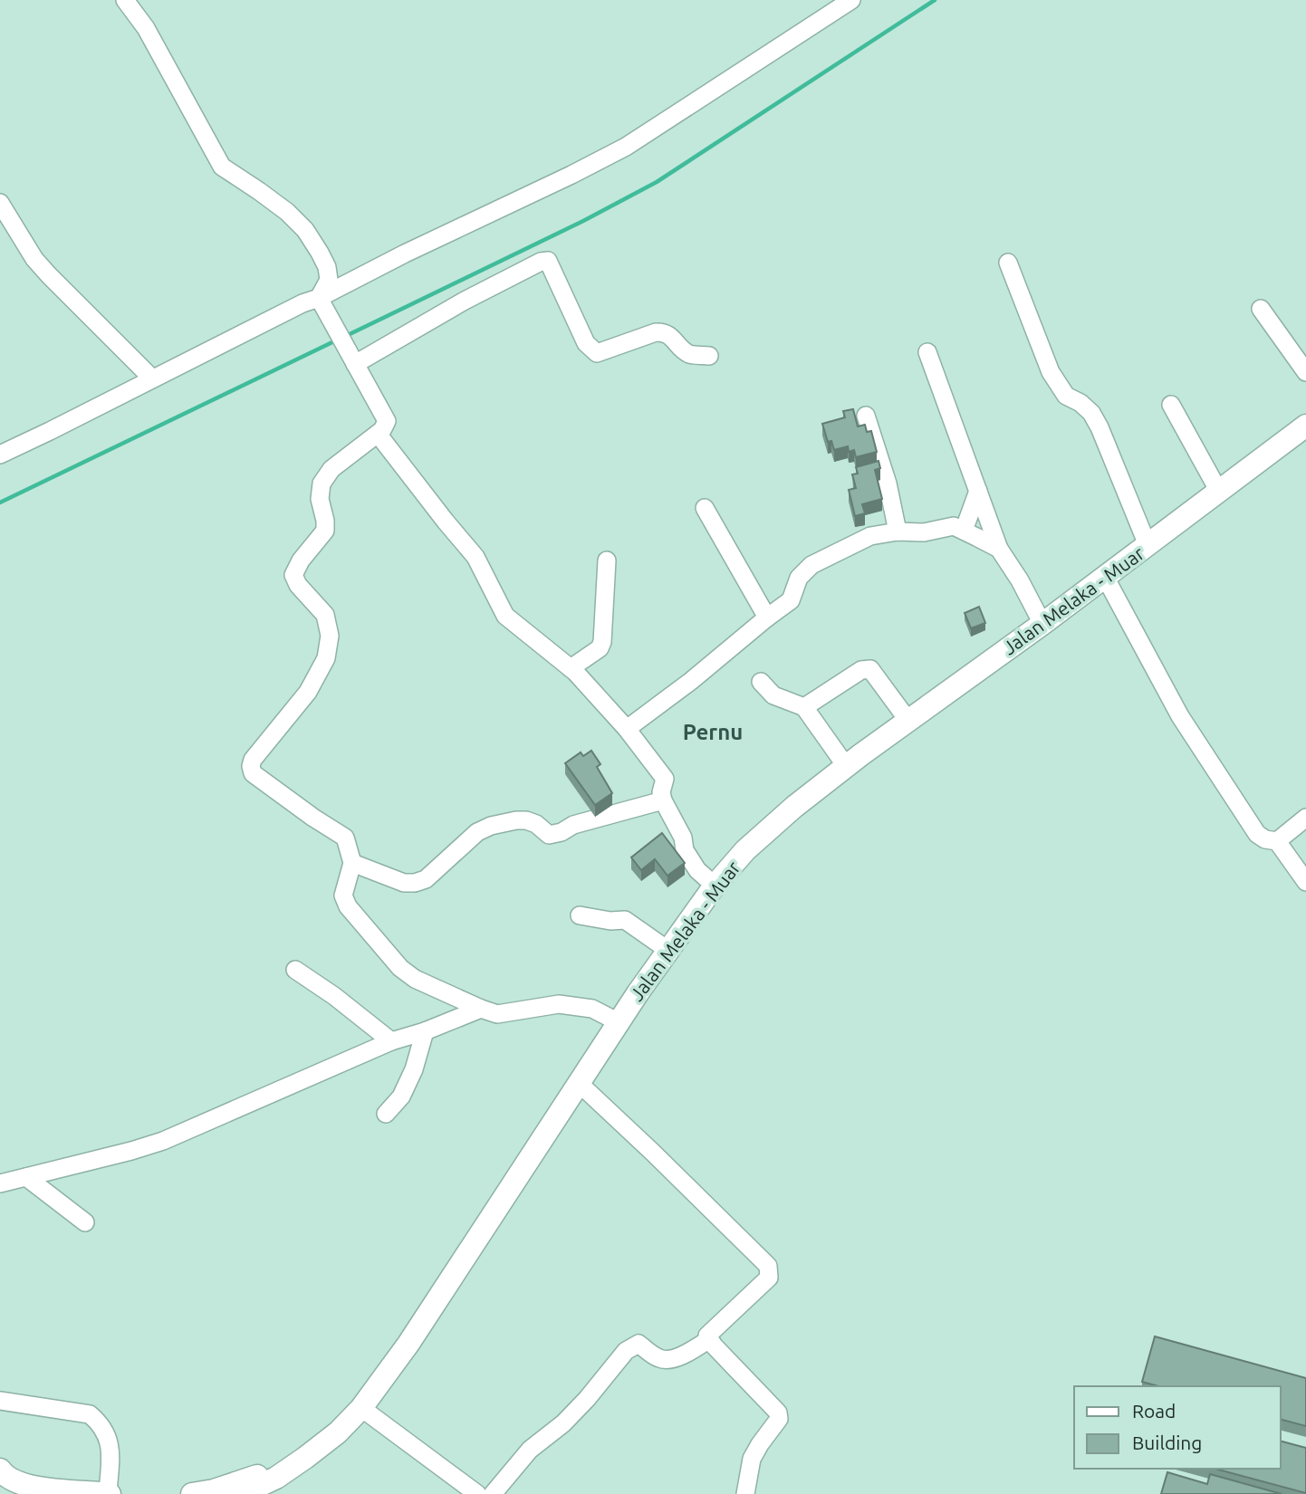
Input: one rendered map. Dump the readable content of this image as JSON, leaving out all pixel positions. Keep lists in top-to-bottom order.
{
  "streets": {
    "main road": ["Jalan Melaka - Muar"]
  },
  "districts": ["Pernu"],
  "legend": ["Road", "Building"]
}
